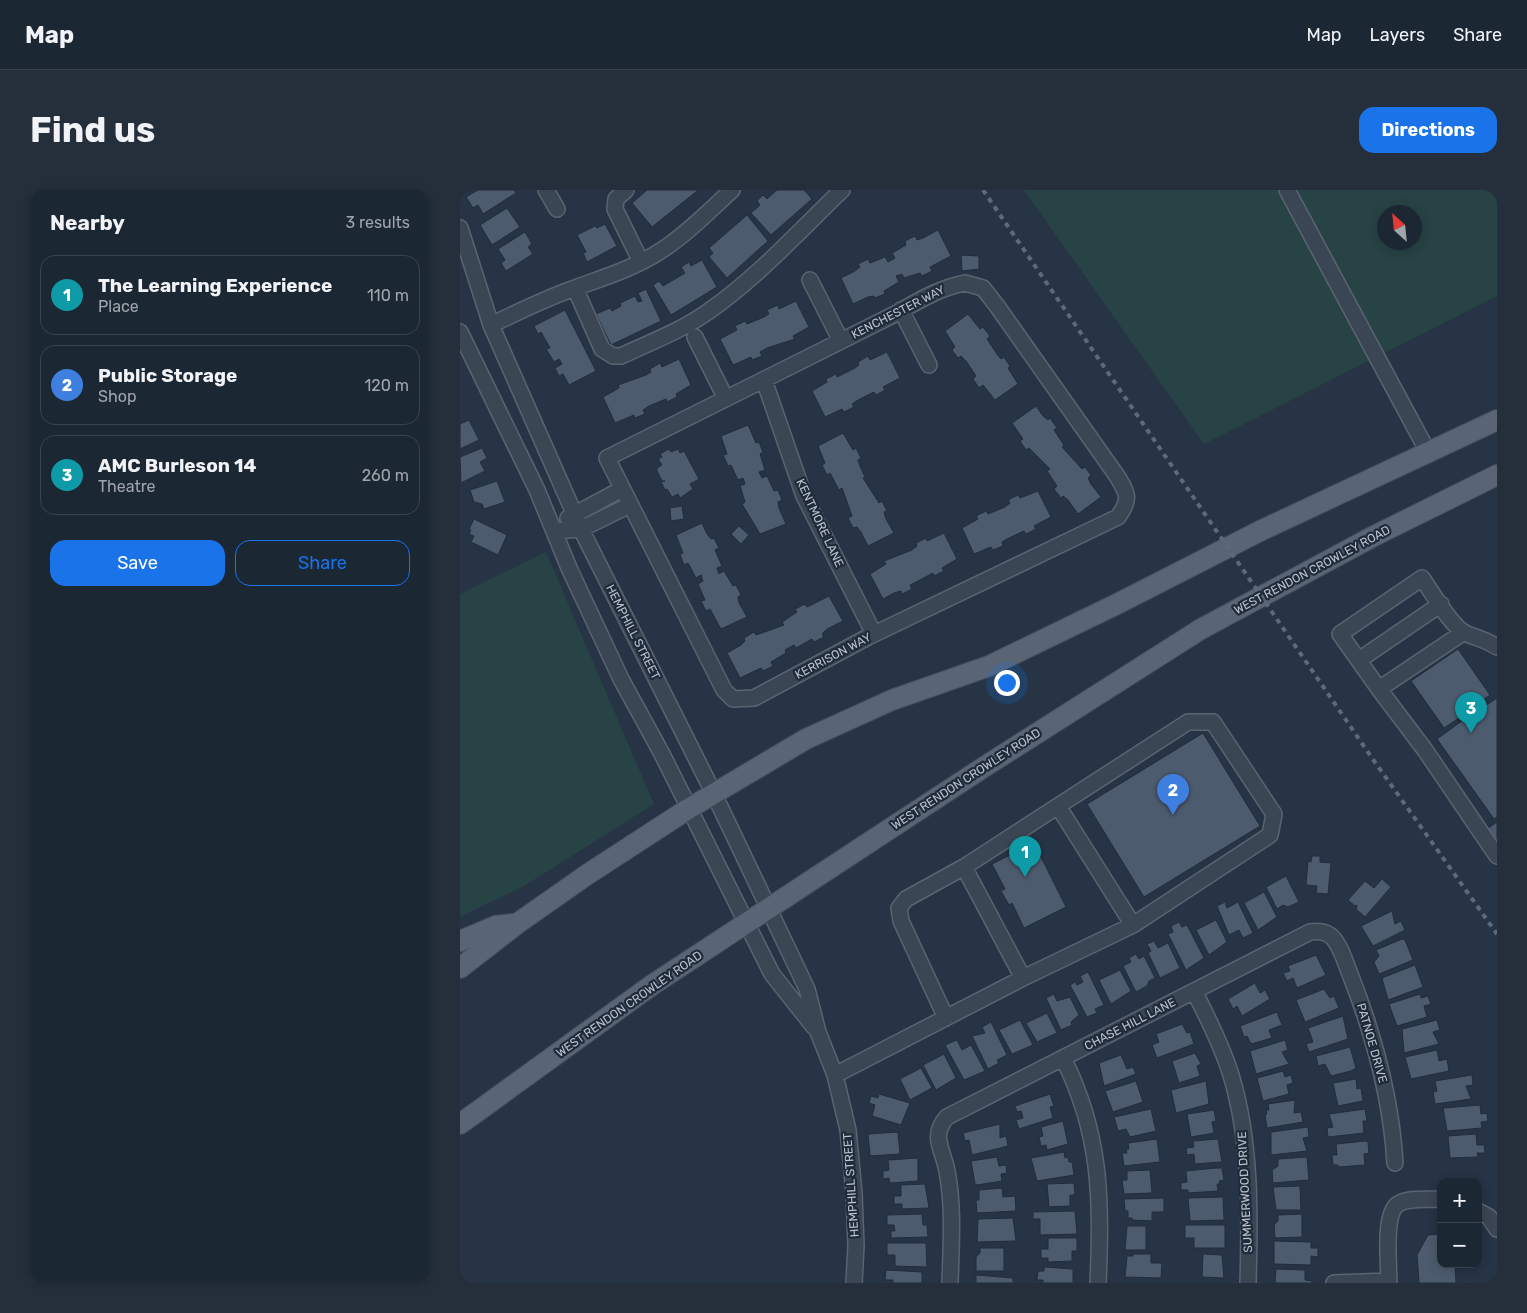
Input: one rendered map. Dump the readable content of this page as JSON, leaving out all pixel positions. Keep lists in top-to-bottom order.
{
  "streets": {
    "main road": ["WEST RENDON CROWLEY ROAD"],
    "street": [
      "KENCHESTER WAY",
      "KENTMORE LANE",
      "HEMPHILL STREET",
      "KERRISON WAY",
      "CHASE HILL LANE",
      "PATNOE DRIVE",
      "SUMMERWOOD DRIVE"
    ]
  },
  "crossings": [
    ["KENCHESTER WAY", "KENTMORE LANE"],
    ["KENCHESTER WAY", "KERRISON WAY"],
    ["KENTMORE LANE", "KERRISON WAY"],
    ["WEST RENDON CROWLEY ROAD", "HEMPHILL STREET"],
    ["CHASE HILL LANE", "PATNOE DRIVE"],
    ["CHASE HILL LANE", "SUMMERWOOD DRIVE"]
  ],
  "north": "top left",
  "page": {
    "header": "Map",
    "nav": ["Map", "Layers", "Share"],
    "buttons": [
      "Directions",
      ["Save", "Share"]
    ],
    "title": "Find us",
    "heading": ["Nearby", "3 results"],
    "list": [
      {
        "mark": "1",
        "name": "The Learning Experience",
        "note": "Place",
        "value": "110 m"
      },
      {
        "mark": "2",
        "name": "Public Storage",
        "note": "Shop",
        "value": "120 m"
      },
      {
        "mark": "3",
        "name": "AMC Burleson 14",
        "note": "Theatre",
        "value": "260 m"
      }
    ],
    "pins": ["3", "2", "1"],
    "map_buttons": ["+", "−"]
  }
}
